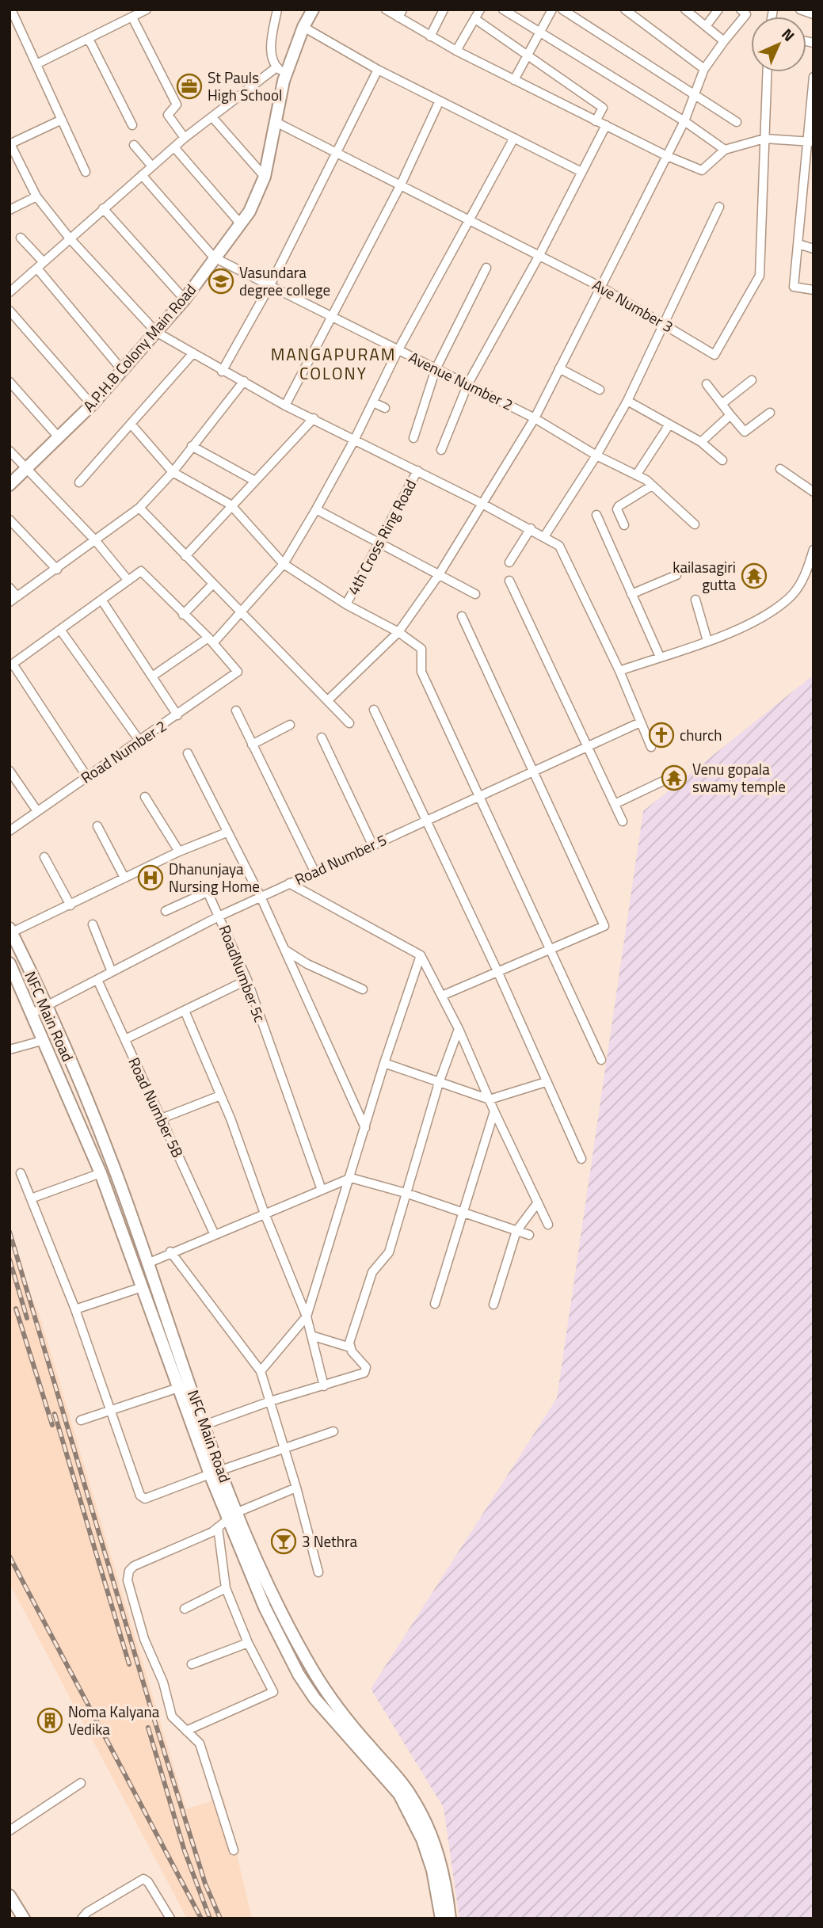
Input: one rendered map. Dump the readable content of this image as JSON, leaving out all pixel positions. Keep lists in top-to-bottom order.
{
  "streets": {
    "main road": ["A.P.H.B Colony Main Road", "NFC Main Road"],
    "street": [
      "Ave Number 3",
      "Avenue Number 2",
      "4th Cross Ring Road",
      "Road Number 2",
      "Road Number 5",
      "RoadNumber 5c",
      "Road Number 5B"
    ]
  },
  "crossings": [
    ["Ave Number 3", "A.P.H.B Colony Main Road"],
    ["A.P.H.B Colony Main Road", "Avenue Number 2"],
    ["Road Number 5", "RoadNumber 5c"],
    ["Road Number 5", "NFC Main Road"],
    ["Road Number 5", "Road Number 5B"]
  ],
  "districts": ["MANGAPURAM COLONY"],
  "places": {
    "office": ["St Pauls High School"],
    "school or university": ["Vasundara degree college"],
    "temple": ["kailasagiri gutta", "Venu gopala swamy temple"],
    "church": ["church"],
    "hospital": ["Dhanunjaya Nursing Home"],
    "bar": ["3 Nethra"],
    "building": ["Noma Kalyana Vedika"]
  },
  "north": "top right"
}
